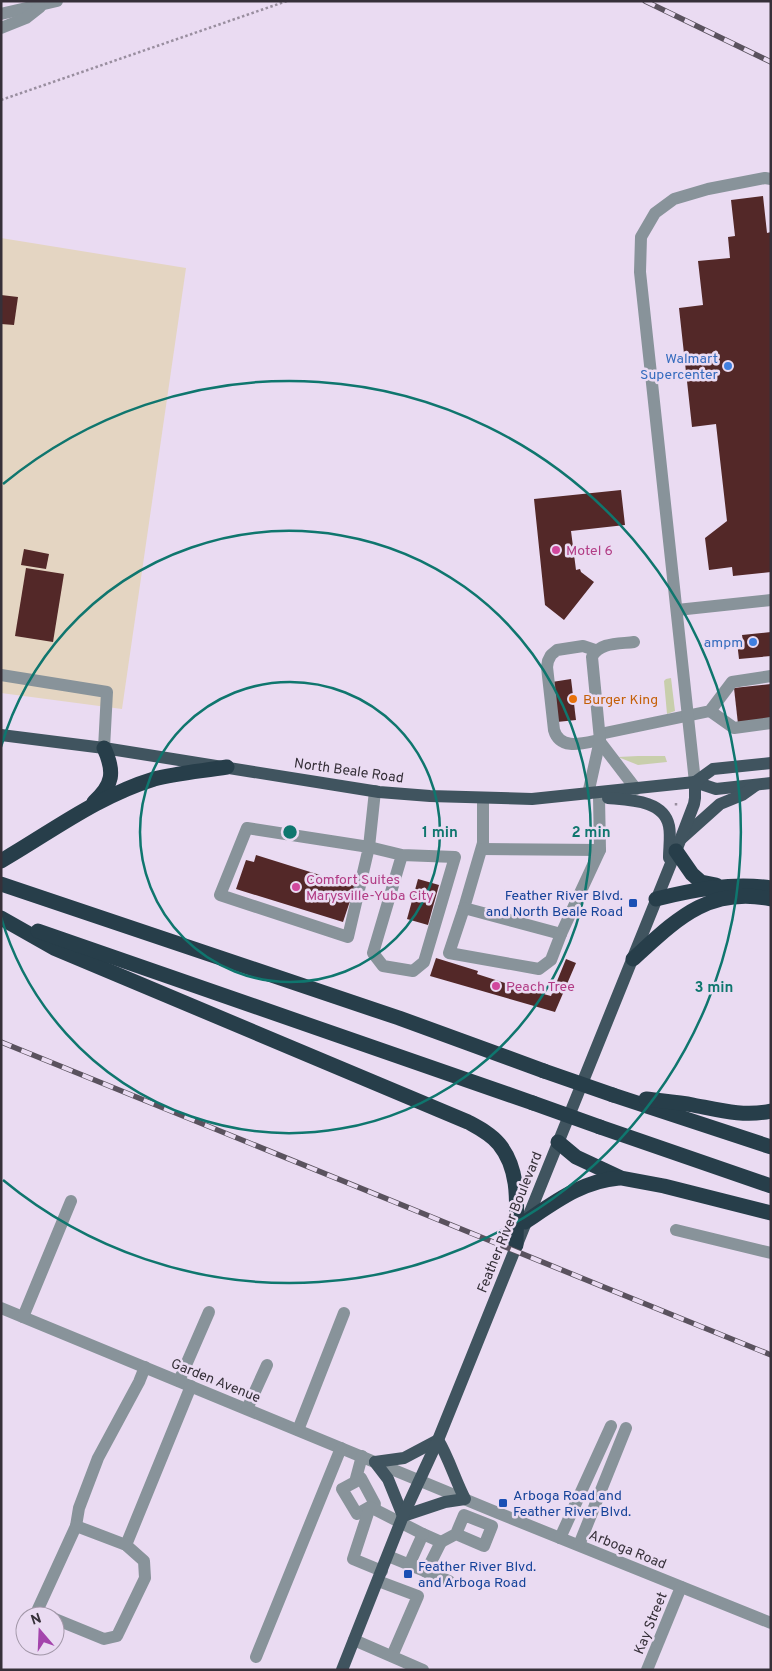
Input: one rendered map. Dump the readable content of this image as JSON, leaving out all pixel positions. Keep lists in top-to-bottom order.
{
  "streets": {
    "main road": ["North Beale Road", "Feather River Boulevard"],
    "street": ["Garden Avenue", "Arboga Road", "Kay Street"]
  },
  "crossings": [
    ["North Beale Road", "Feather River Boulevard"],
    ["Feather River Boulevard", "Garden Avenue"],
    ["Feather River Boulevard", "Arboga Road"],
    ["Garden Avenue", "Arboga Road"],
    ["Arboga Road", "Kay Street"]
  ],
  "places": {
    "other": [
      "Walmart Supercenter",
      "Motel 6",
      "ampm",
      "Burger King",
      "Comfort Suites Marysville-Yuba City",
      "Peach Tree"
    ],
    "transit": ["Feather River Blvd. and North Beale Road", "Arboga Road and Feather River Blvd.", "Feather River Blvd. and Arboga Road"]
  },
  "north": "top",
  "rings": ["1 min", "2 min", "3 min"]
}
